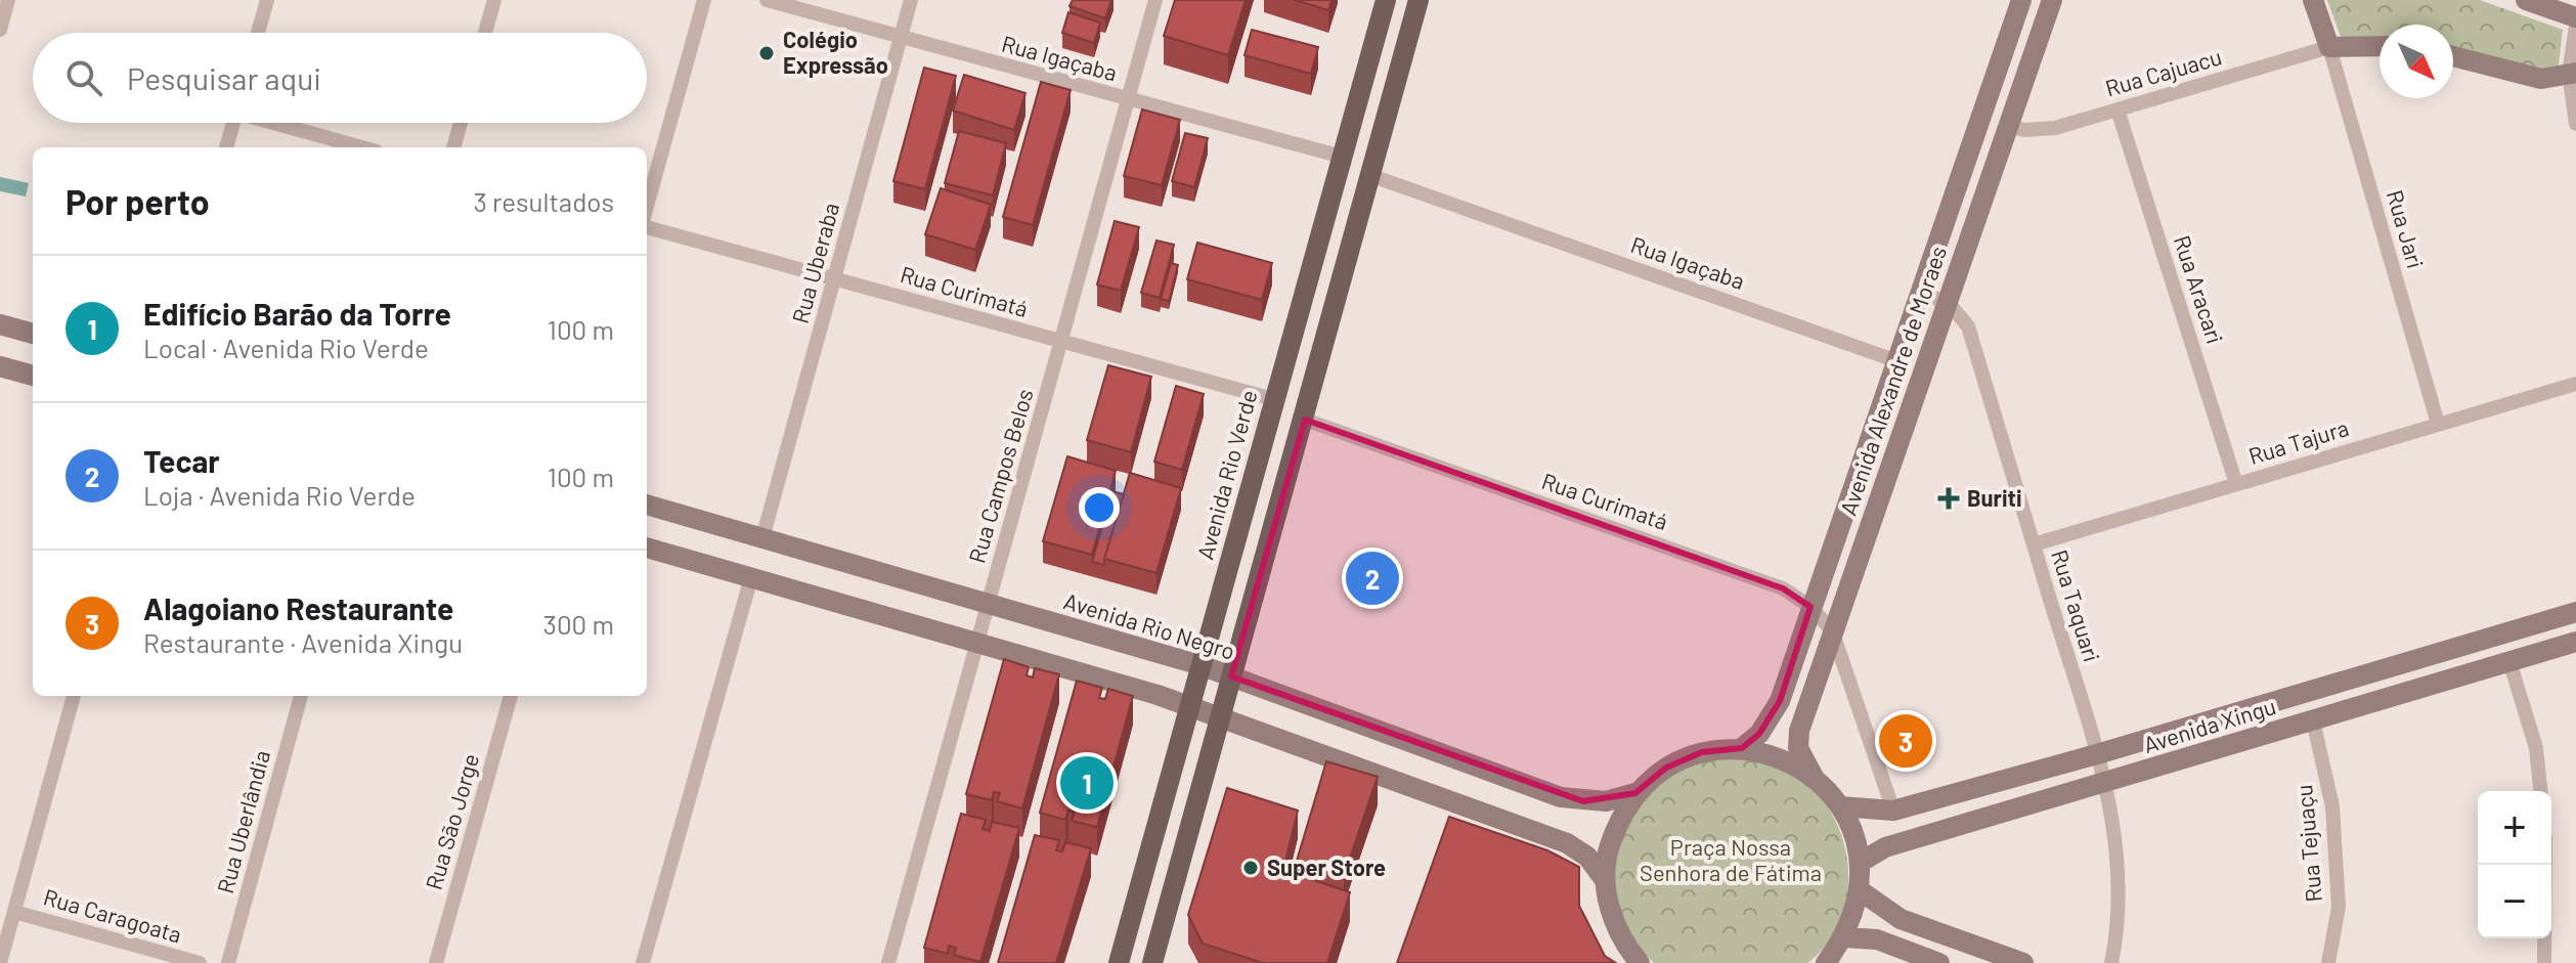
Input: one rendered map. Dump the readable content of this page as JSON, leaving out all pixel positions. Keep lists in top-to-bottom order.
{
  "streets": {
    "main road": [
      "Avenida Alexandre de Moraes",
      "Avenida Rio Verde",
      "Avenida Rio Negro",
      "Avenida Xingu"
    ],
    "street": [
      "Rua Igaçaba",
      "Rua Cajuacu",
      "Rua Jari",
      "Rua Uberaba",
      "Rua Aracari",
      "Rua Curimatá",
      "Rua Tajura",
      "Rua Campos Belos",
      "Rua Taquari",
      "Rua Uberlândia",
      "Rua São Jorge",
      "Rua Tejuaçu",
      "Rua Caragoata"
    ]
  },
  "crossings": [
    ["Rua Igaçaba", "Rua Uberaba"],
    ["Rua Igaçaba", "Avenida Alexandre de Moraes"],
    ["Rua Igaçaba", "Avenida Rio Verde"],
    ["Rua Igaçaba", "Rua Campos Belos"],
    ["Rua Cajuacu", "Rua Jari"],
    ["Rua Cajuacu", "Rua Aracari"],
    ["Rua Cajuacu", "Avenida Alexandre de Moraes"],
    ["Rua Jari", "Rua Tajura"],
    ["Rua Uberaba", "Rua Curimatá"],
    ["Rua Uberaba", "Avenida Rio Negro"],
    ["Rua Aracari", "Rua Tajura"],
    ["Rua Curimatá", "Avenida Alexandre de Moraes"],
    ["Rua Curimatá", "Avenida Rio Verde"],
    ["Rua Curimatá", "Rua Campos Belos"],
    ["Avenida Alexandre de Moraes", "Rua Taquari"],
    ["Rua Tajura", "Rua Taquari"],
    ["Avenida Rio Verde", "Avenida Rio Negro"],
    ["Rua Campos Belos", "Avenida Rio Negro"],
    ["Rua Taquari", "Avenida Xingu"],
    ["Avenida Xingu", "Rua Tejuaçu"]
  ],
  "parks": ["Praça Nossa Senhora de Fátima"],
  "places": {
    "other": ["Colégio Expressão", "Super Store"],
    "health": ["Buriti"]
  },
  "north": "bottom right",
  "page": {
    "search": "Pesquisar aqui",
    "heading": ["Por perto", "3 resultados"],
    "list": [
      {
        "mark": "1",
        "name": "Edifício Barão da Torre",
        "note": "Local · Avenida Rio Verde",
        "value": "100 m"
      },
      {
        "mark": "2",
        "name": "Tecar",
        "note": "Loja · Avenida Rio Verde",
        "value": "100 m"
      },
      {
        "mark": "3",
        "name": "Alagoiano Restaurante",
        "note": "Restaurante · Avenida Xingu",
        "value": "300 m"
      }
    ],
    "pins": ["2", "3", "1"],
    "map_buttons": ["+", "−"]
  }
}
